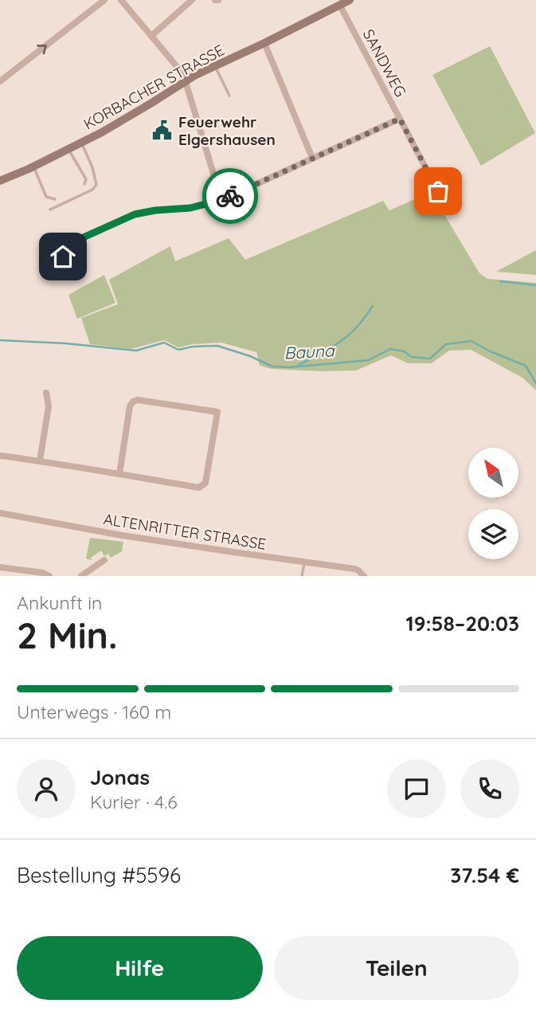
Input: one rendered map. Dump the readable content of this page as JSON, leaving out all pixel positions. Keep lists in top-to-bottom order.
{
  "streets": {
    "street": ["SANDWEG", "KORBACHER STRASSE", "ALTENRITTER STRASSE"]
  },
  "crossings": [
    ["SANDWEG", "KORBACHER STRASSE"]
  ],
  "water": ["Bauna"],
  "places": {
    "public building": ["Feuerwehr Elgershausen"]
  },
  "north": "top left",
  "page": {
    "heading": ["2 Min.", "Ankunft in", "19:58–20:03"],
    "panel": [
      "Jonas",
      "Kurier · 4.6",
      "Bestellung #5596",
      "37.54 €"
    ],
    "bar": "Unterwegs · 160 m",
    "buttons": ["Hilfe", "Teilen"]
  }
}
